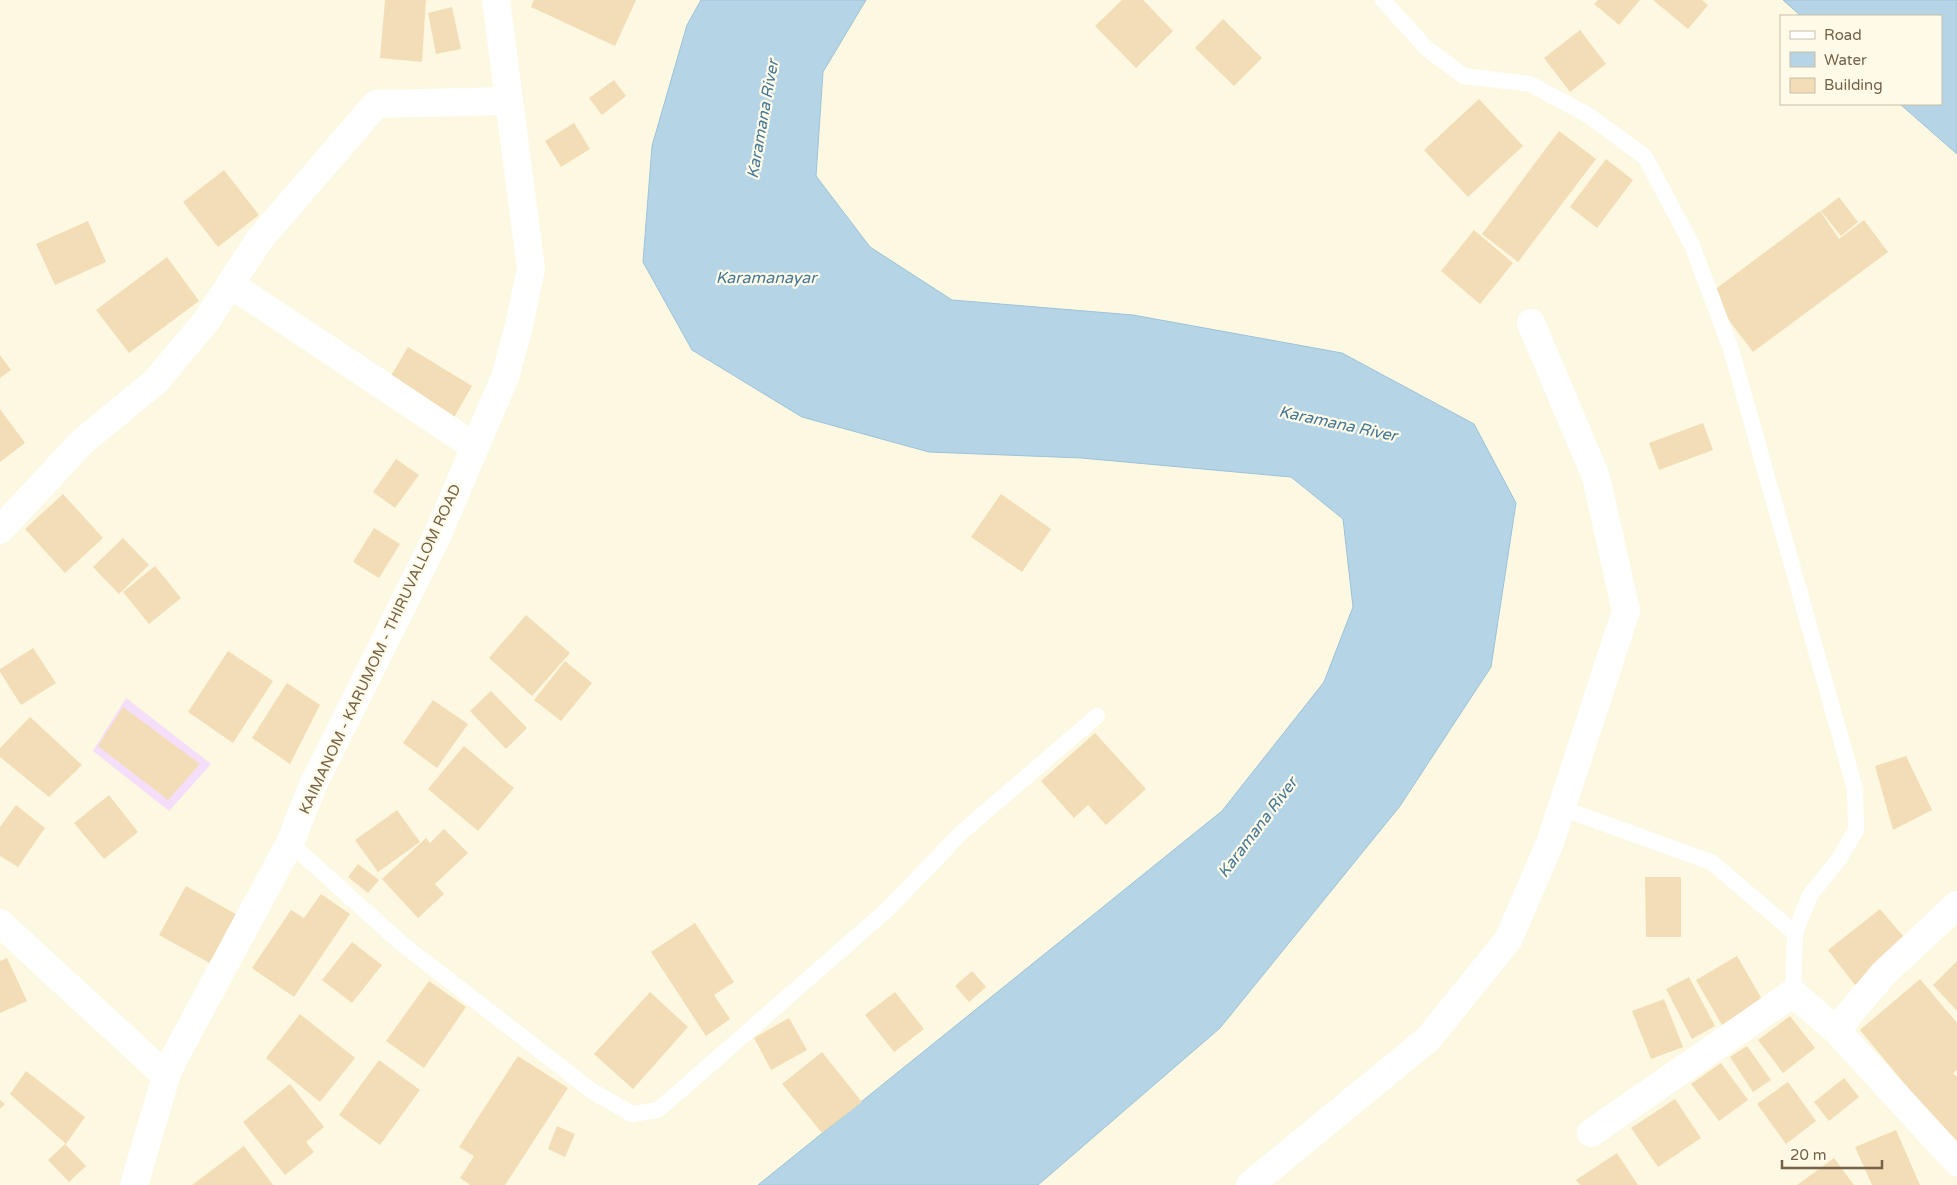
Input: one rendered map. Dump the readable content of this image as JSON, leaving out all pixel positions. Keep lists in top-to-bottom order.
{
  "streets": {
    "street": ["KAIMANOM - KARUMOM - THIRUVALLOM ROAD"]
  },
  "water": ["Karamana River", "Karamanayar"],
  "legend": ["Road", "Water", "Building"],
  "scale_bar": "20 m"
}
